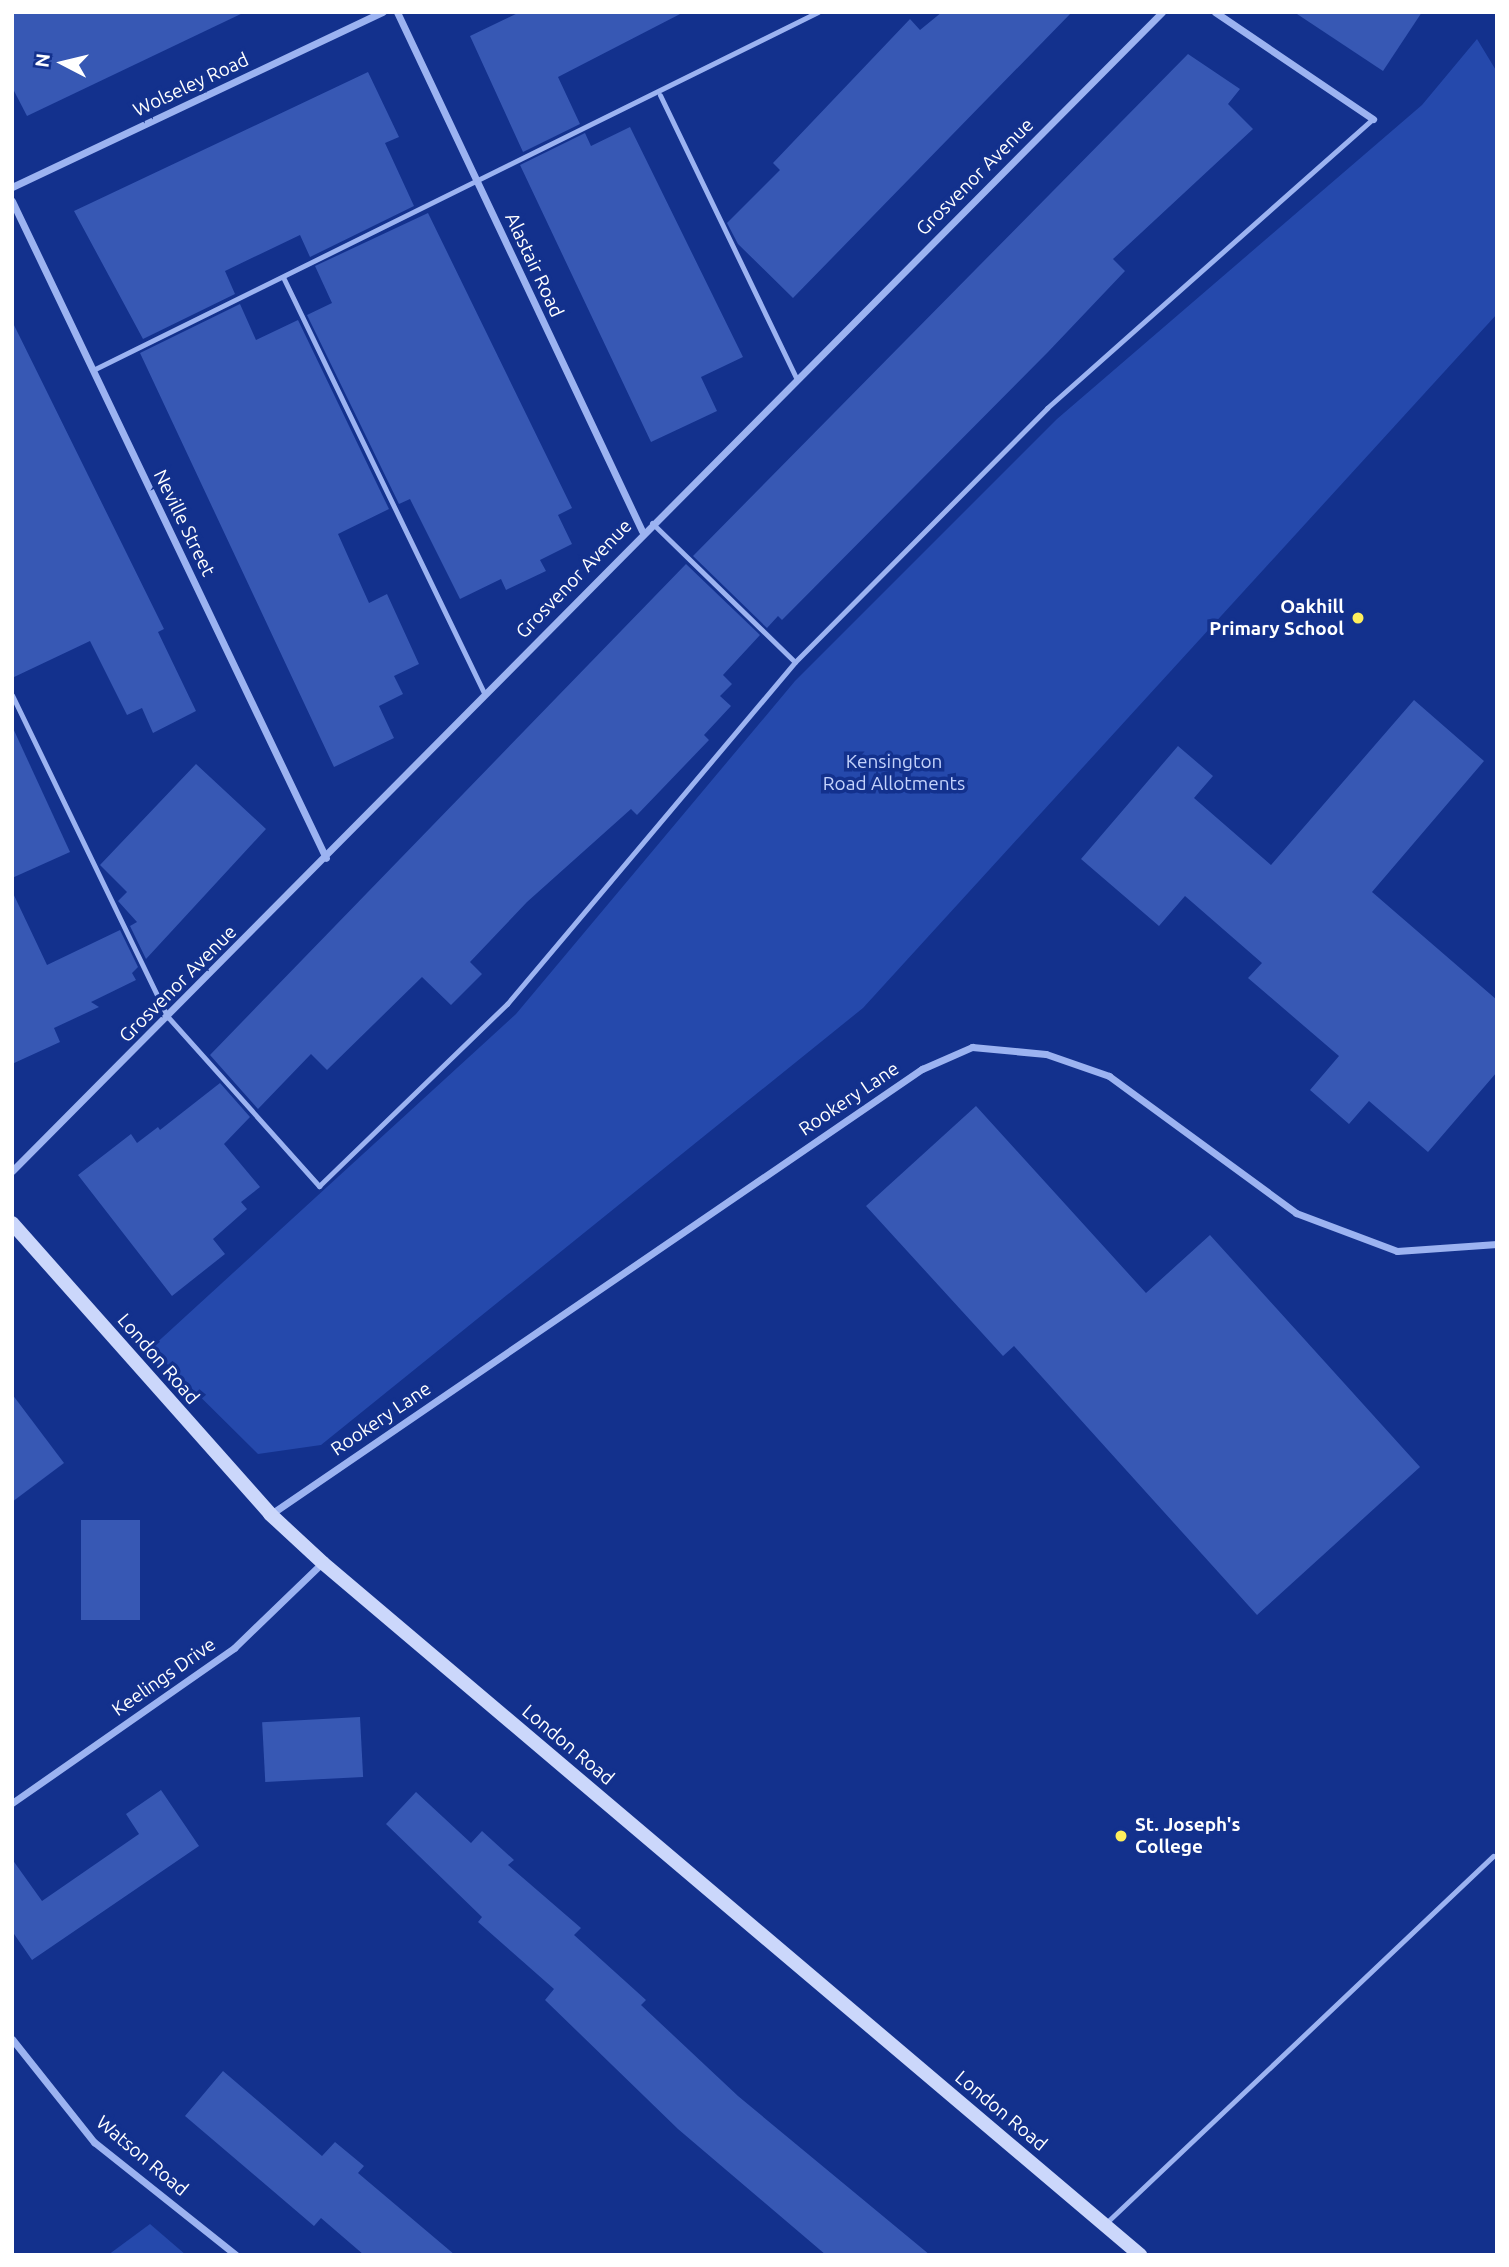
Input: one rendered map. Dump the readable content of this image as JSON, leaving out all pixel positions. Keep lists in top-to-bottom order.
{
  "streets": {
    "main road": ["London Road"],
    "street": [
      "Wolseley Road",
      "Grosvenor Avenue",
      "Alastair Road",
      "Neville Street",
      "Rookery Lane",
      "Keelings Drive",
      "Watson Road"
    ]
  },
  "crossings": [
    ["Grosvenor Avenue", "Alastair Road"],
    ["Grosvenor Avenue", "Neville Street"],
    ["Rookery Lane", "London Road"],
    ["London Road", "Keelings Drive"]
  ],
  "parks": ["Kensington Road Allotments"],
  "places": ["Oakhill Primary School", "St. Joseph's College"],
  "north": "left"
}
